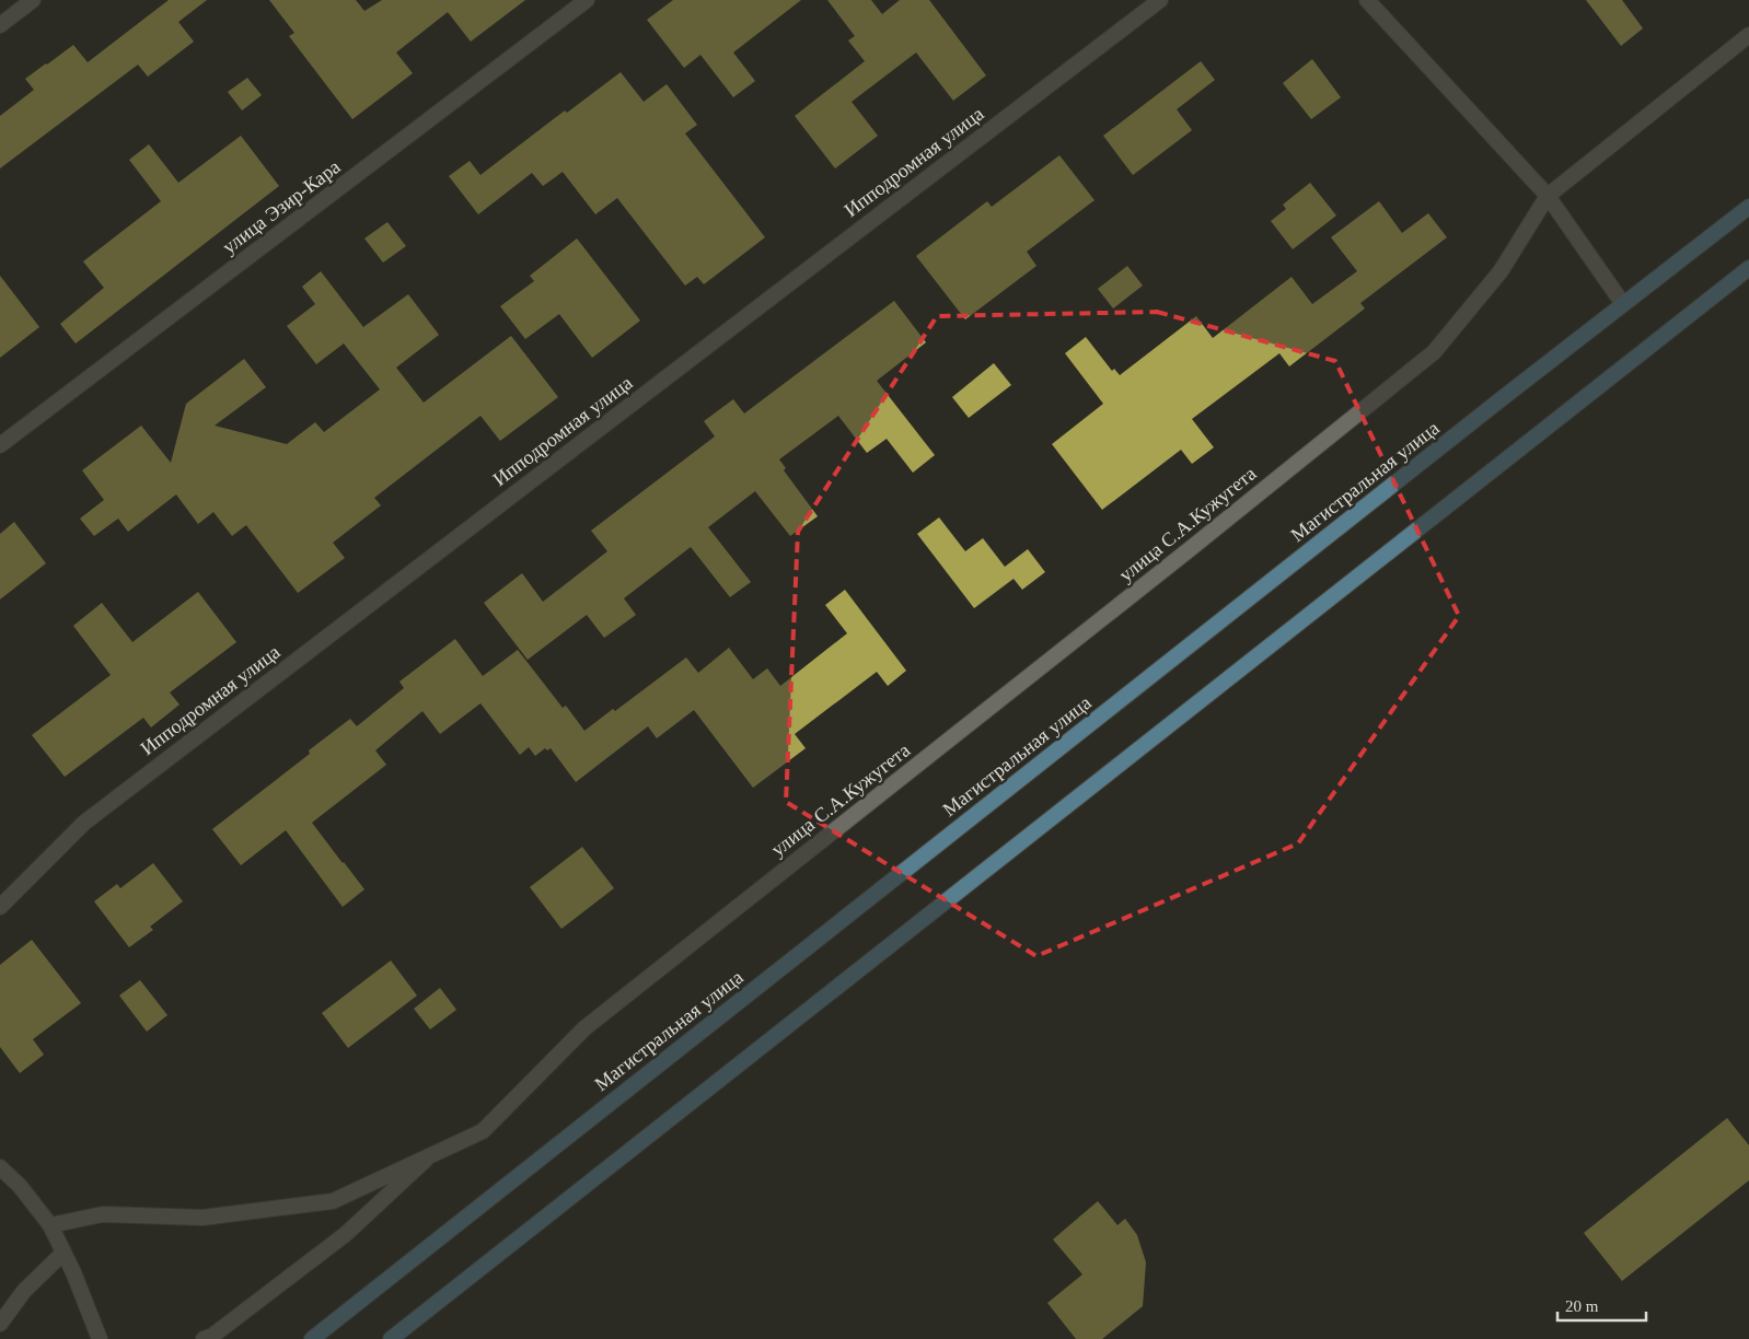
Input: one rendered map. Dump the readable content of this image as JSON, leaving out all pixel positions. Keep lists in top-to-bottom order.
{
  "streets": {
    "main road": ["Магистральная улица"],
    "street": ["Ипподромная улица", "улица Эзир-Кара", "улица С.А.Кужугета"]
  },
  "scale_bar": "20 m"
}
